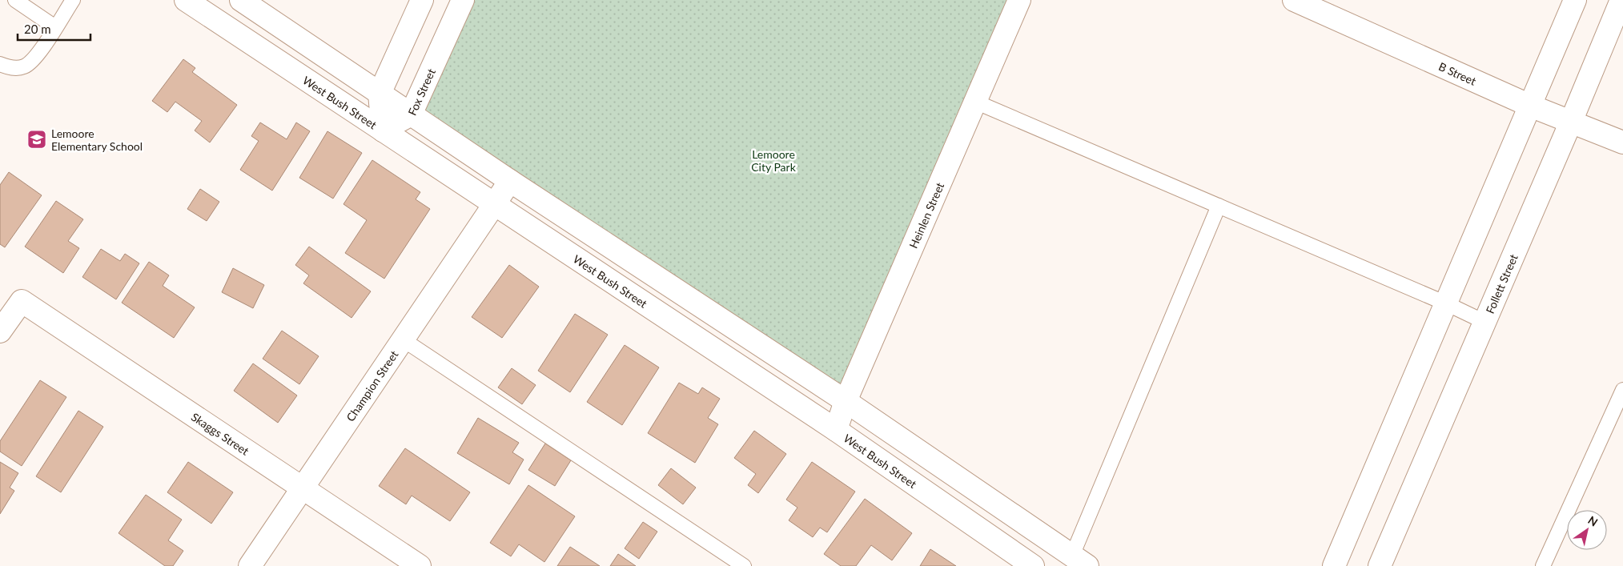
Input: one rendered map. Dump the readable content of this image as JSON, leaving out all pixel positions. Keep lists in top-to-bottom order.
{
  "streets": {
    "street": [
      "B Street",
      "Fox Street",
      "West Bush Street",
      "Heinlen Street",
      "Follett Street",
      "Champion Street",
      "Skaggs Street"
    ]
  },
  "crossings": [
    ["B Street", "Follett Street"],
    ["Fox Street", "West Bush Street"],
    ["West Bush Street", "Heinlen Street"],
    ["West Bush Street", "Champion Street"],
    ["Champion Street", "Skaggs Street"]
  ],
  "parks": ["Lemoore City Park"],
  "places": {
    "school or university": ["Lemoore Elementary School"]
  },
  "scale_bar": "20 m",
  "north": "top right"
}
